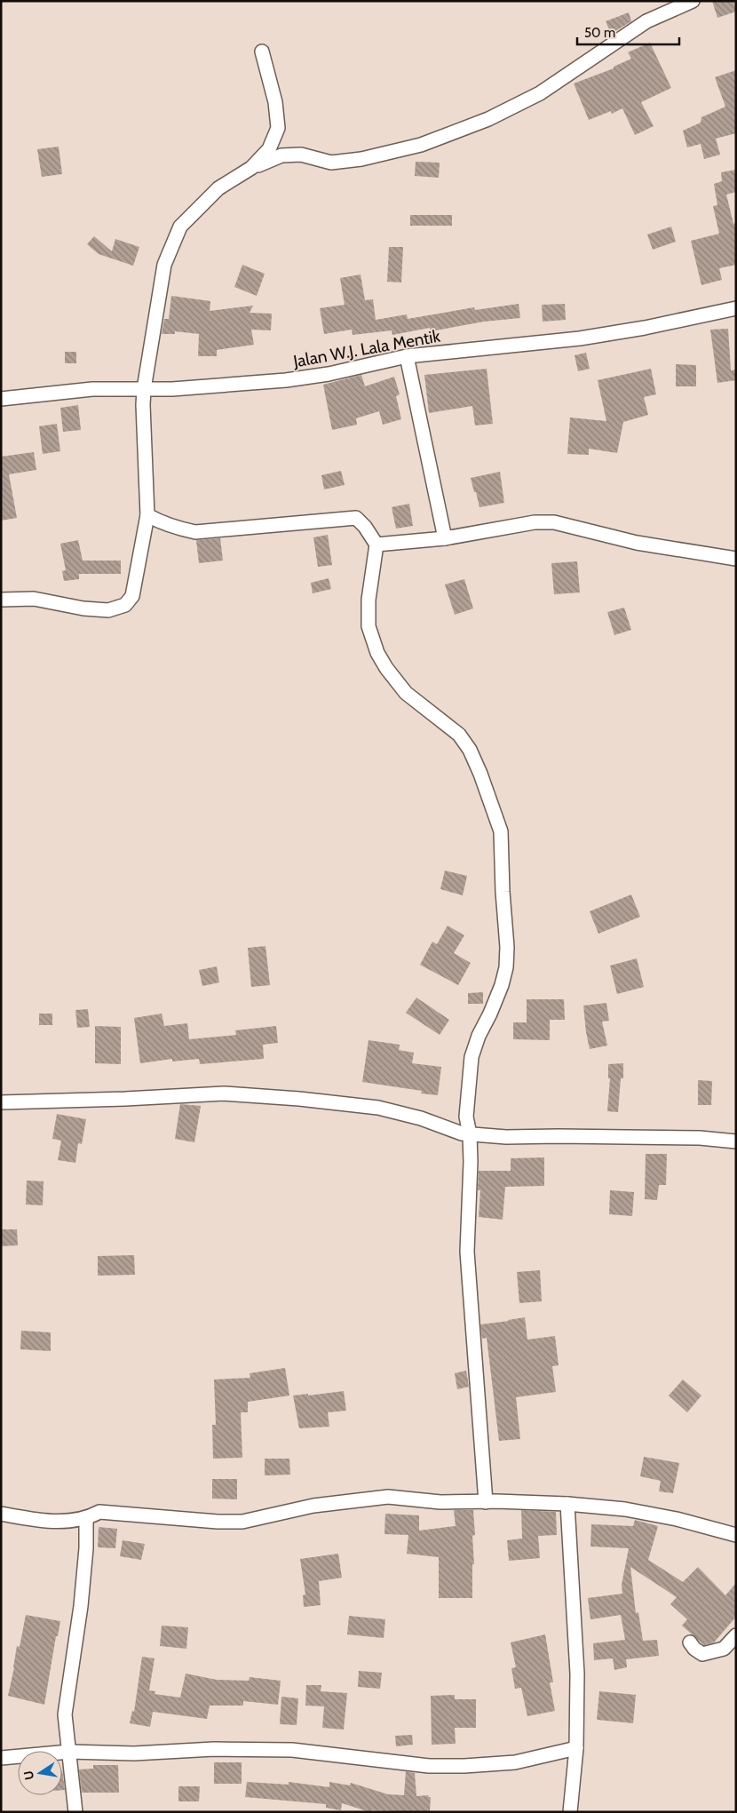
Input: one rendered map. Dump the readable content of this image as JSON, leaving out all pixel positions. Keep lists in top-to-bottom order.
{
  "streets": {
    "street": ["Jalan W.J. Lala Mentik"]
  },
  "scale_bar": "50 m",
  "north": "left"
}
